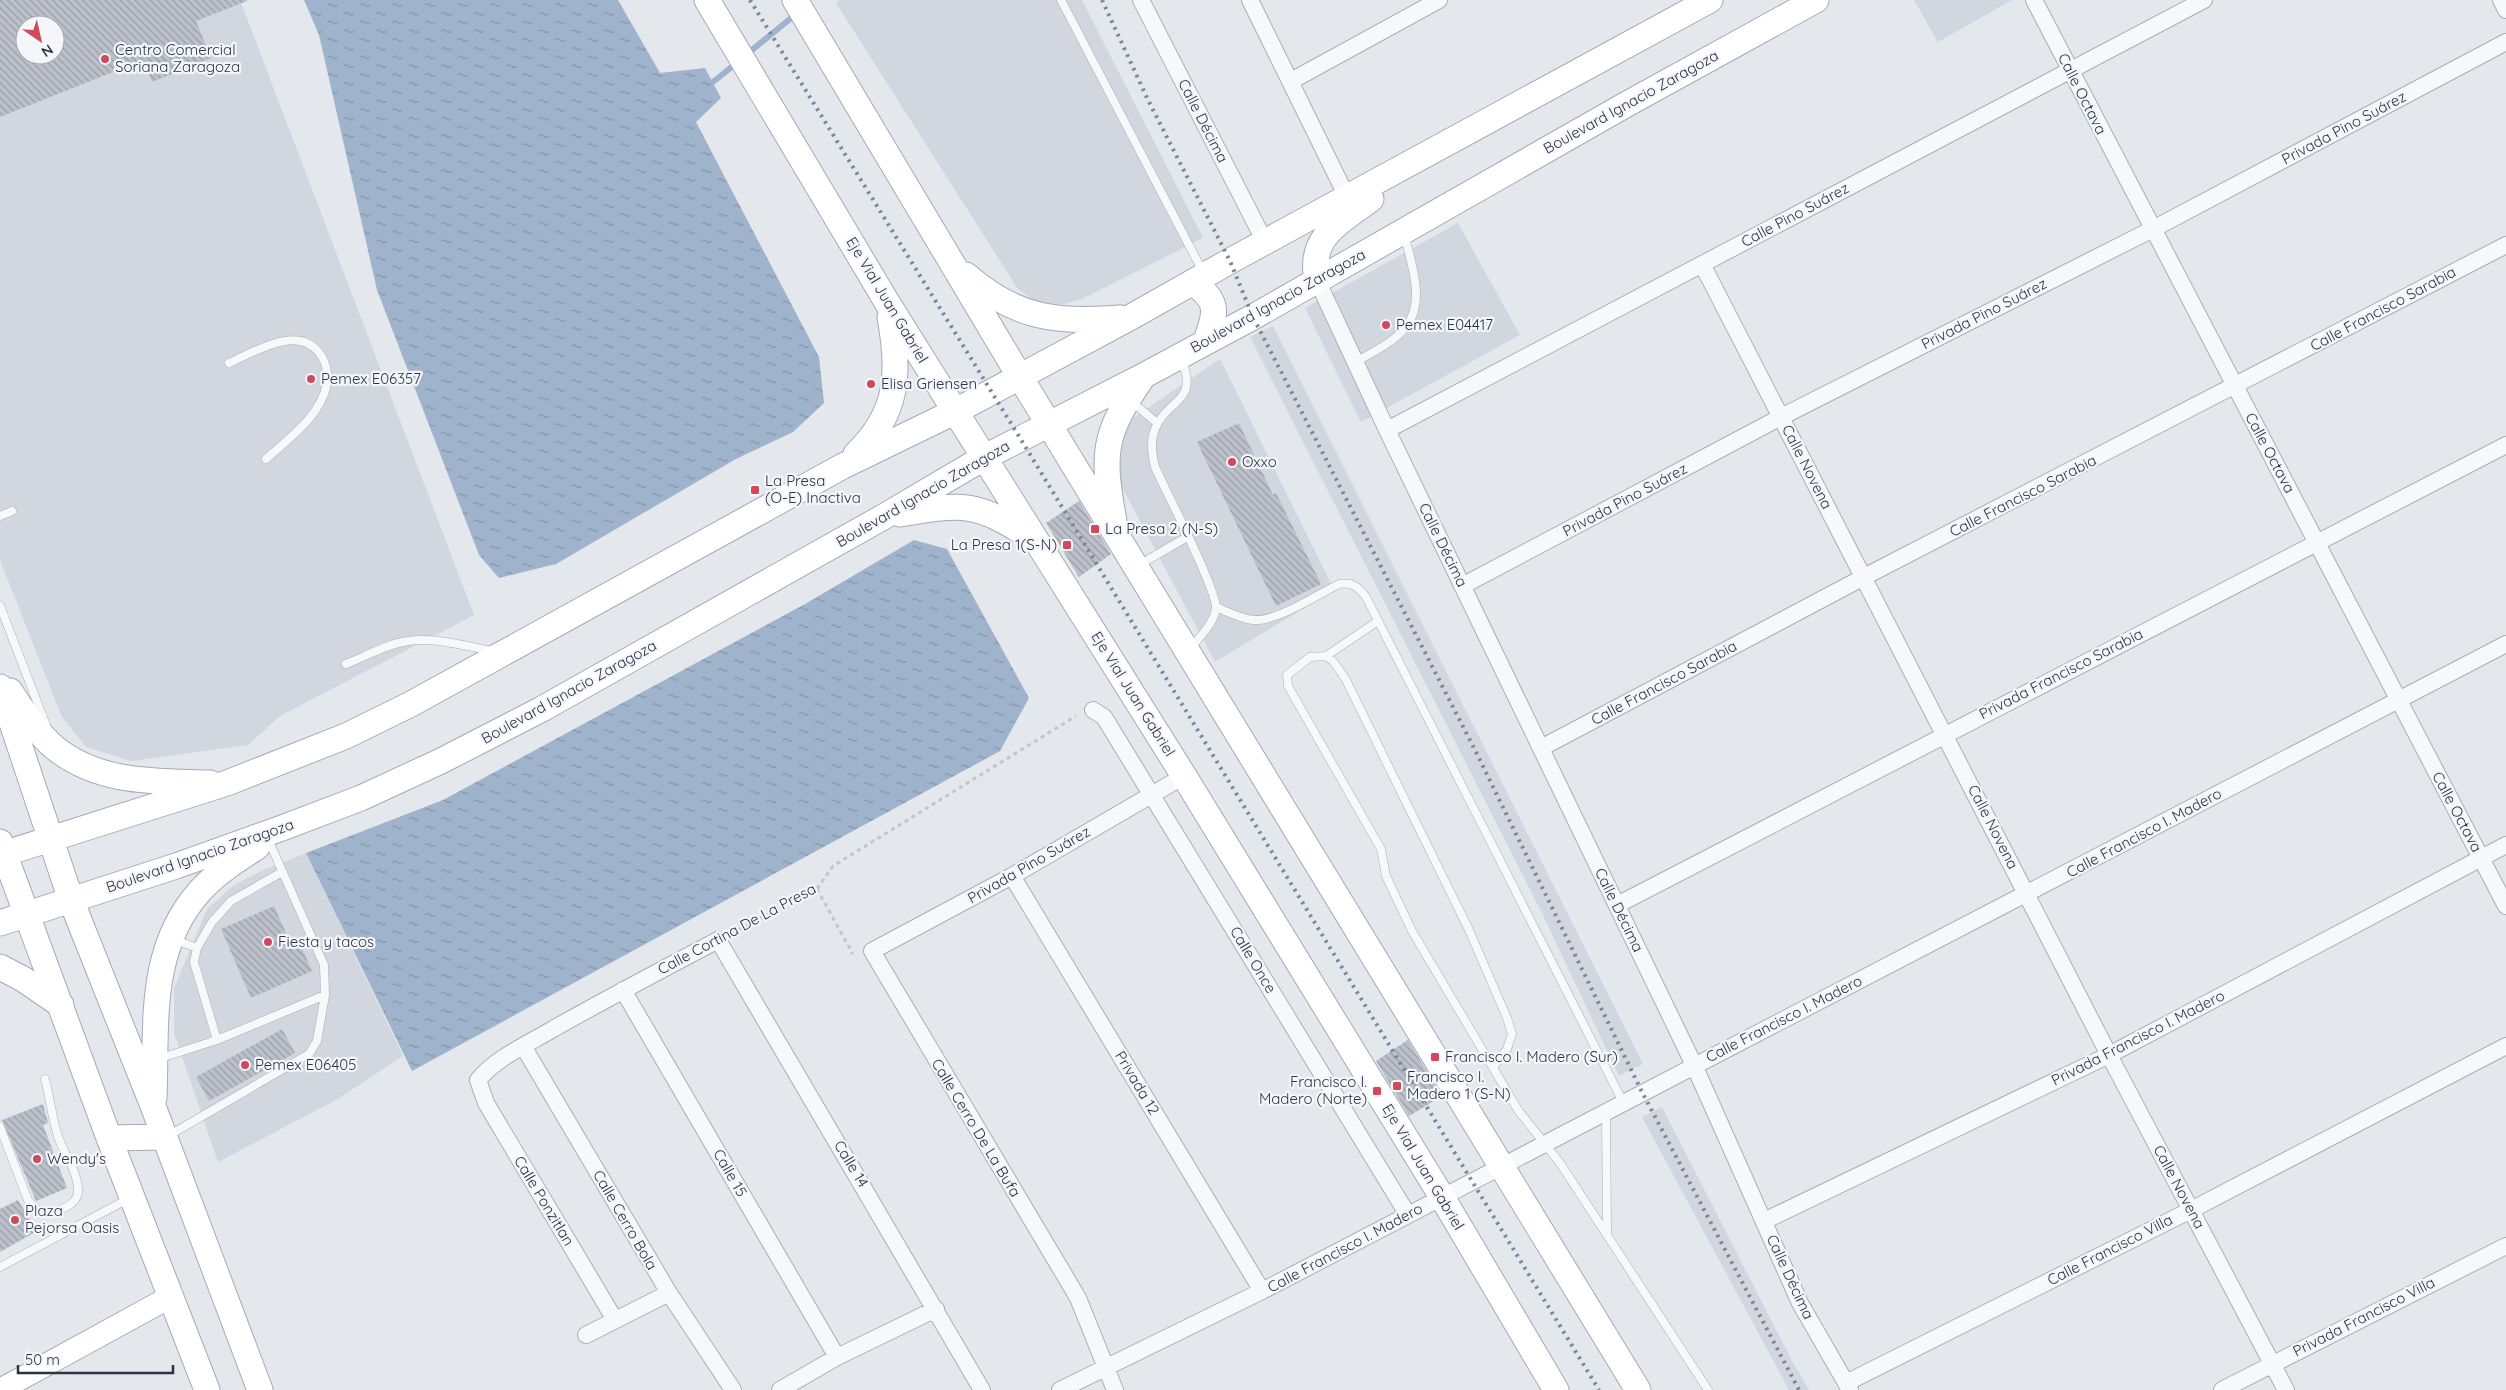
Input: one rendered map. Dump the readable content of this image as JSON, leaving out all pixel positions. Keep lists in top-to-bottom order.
{
  "streets": {
    "main road": ["Boulevard Ignacio Zaragoza", "Eje Vial Juan Gabriel"],
    "street": [
      "Calle Octava",
      "Calle Décima",
      "Privada Pino Suárez",
      "Calle Pino Suárez",
      "Calle Francisco Sarabia",
      "Calle Novena",
      "Privada Francisco Sarabia",
      "Calle Francisco I. Madero",
      "Calle Cortina De La Presa",
      "Calle Once",
      "Privada Francisco I. Madero",
      "Privada 12",
      "Calle Cerro De La Bufa",
      "Calle 14",
      "Calle 15",
      "Calle Ponzitlan",
      "Calle Cerro Bola",
      "Calle Francisco Villa",
      "Privada Francisco Villa"
    ]
  },
  "crossings": [
    ["Calle Octava", "Privada Pino Suárez"],
    ["Calle Octava", "Calle Pino Suárez"],
    ["Calle Octava", "Calle Francisco Sarabia"],
    ["Calle Octava", "Privada Francisco Sarabia"],
    ["Calle Octava", "Calle Francisco I. Madero"],
    ["Calle Octava", "Privada Francisco I. Madero"],
    ["Boulevard Ignacio Zaragoza", "Calle Décima"],
    ["Boulevard Ignacio Zaragoza", "Eje Vial Juan Gabriel"],
    ["Calle Décima", "Privada Pino Suárez"],
    ["Calle Décima", "Calle Pino Suárez"],
    ["Calle Décima", "Calle Francisco Sarabia"],
    ["Calle Décima", "Privada Francisco Sarabia"],
    ["Calle Décima", "Calle Francisco I. Madero"],
    ["Calle Décima", "Privada Francisco I. Madero"],
    ["Calle Décima", "Calle Francisco Villa"],
    ["Privada Pino Suárez", "Eje Vial Juan Gabriel"],
    ["Privada Pino Suárez", "Calle Novena"],
    ["Privada Pino Suárez", "Calle Once"],
    ["Privada Pino Suárez", "Privada 12"],
    ["Privada Pino Suárez", "Calle Cerro De La Bufa"],
    ["Calle Pino Suárez", "Calle Novena"],
    ["Eje Vial Juan Gabriel", "Calle Francisco I. Madero"],
    ["Calle Francisco Sarabia", "Calle Novena"],
    ["Calle Novena", "Privada Francisco Sarabia"],
    ["Calle Novena", "Calle Francisco I. Madero"],
    ["Calle Novena", "Privada Francisco I. Madero"],
    ["Calle Novena", "Calle Francisco Villa"],
    ["Calle Novena", "Privada Francisco Villa"],
    ["Calle Francisco I. Madero", "Calle Once"],
    ["Calle Francisco I. Madero", "Privada 12"],
    ["Calle Francisco I. Madero", "Calle Cerro De La Bufa"],
    ["Calle Cortina De La Presa", "Calle Once"],
    ["Calle Cortina De La Presa", "Calle 14"],
    ["Calle Cortina De La Presa", "Calle 15"],
    ["Calle Cortina De La Presa", "Calle Ponzitlan"],
    ["Calle Cortina De La Presa", "Calle Cerro Bola"]
  ],
  "places": {
    "other": [
      "Centro Comercial Soriana Zaragoza",
      "Pemex E04417",
      "Pemex E06357",
      "Elisa Griensen",
      "Oxxo",
      "Fiesta y tacos",
      "Pemex E06405",
      "Wendy's",
      "Plaza Pejorsa Oasis"
    ],
    "transit": [
      "La Presa (O-E) Inactiva",
      "La Presa 2 (N-S)",
      "La Presa 1(S-N)",
      "Francisco I. Madero (Sur)",
      "Francisco I. Madero 1 (S-N)",
      "Francisco I. Madero (Norte)"
    ]
  },
  "scale_bar": "50 m",
  "north": "bottom right"
}
